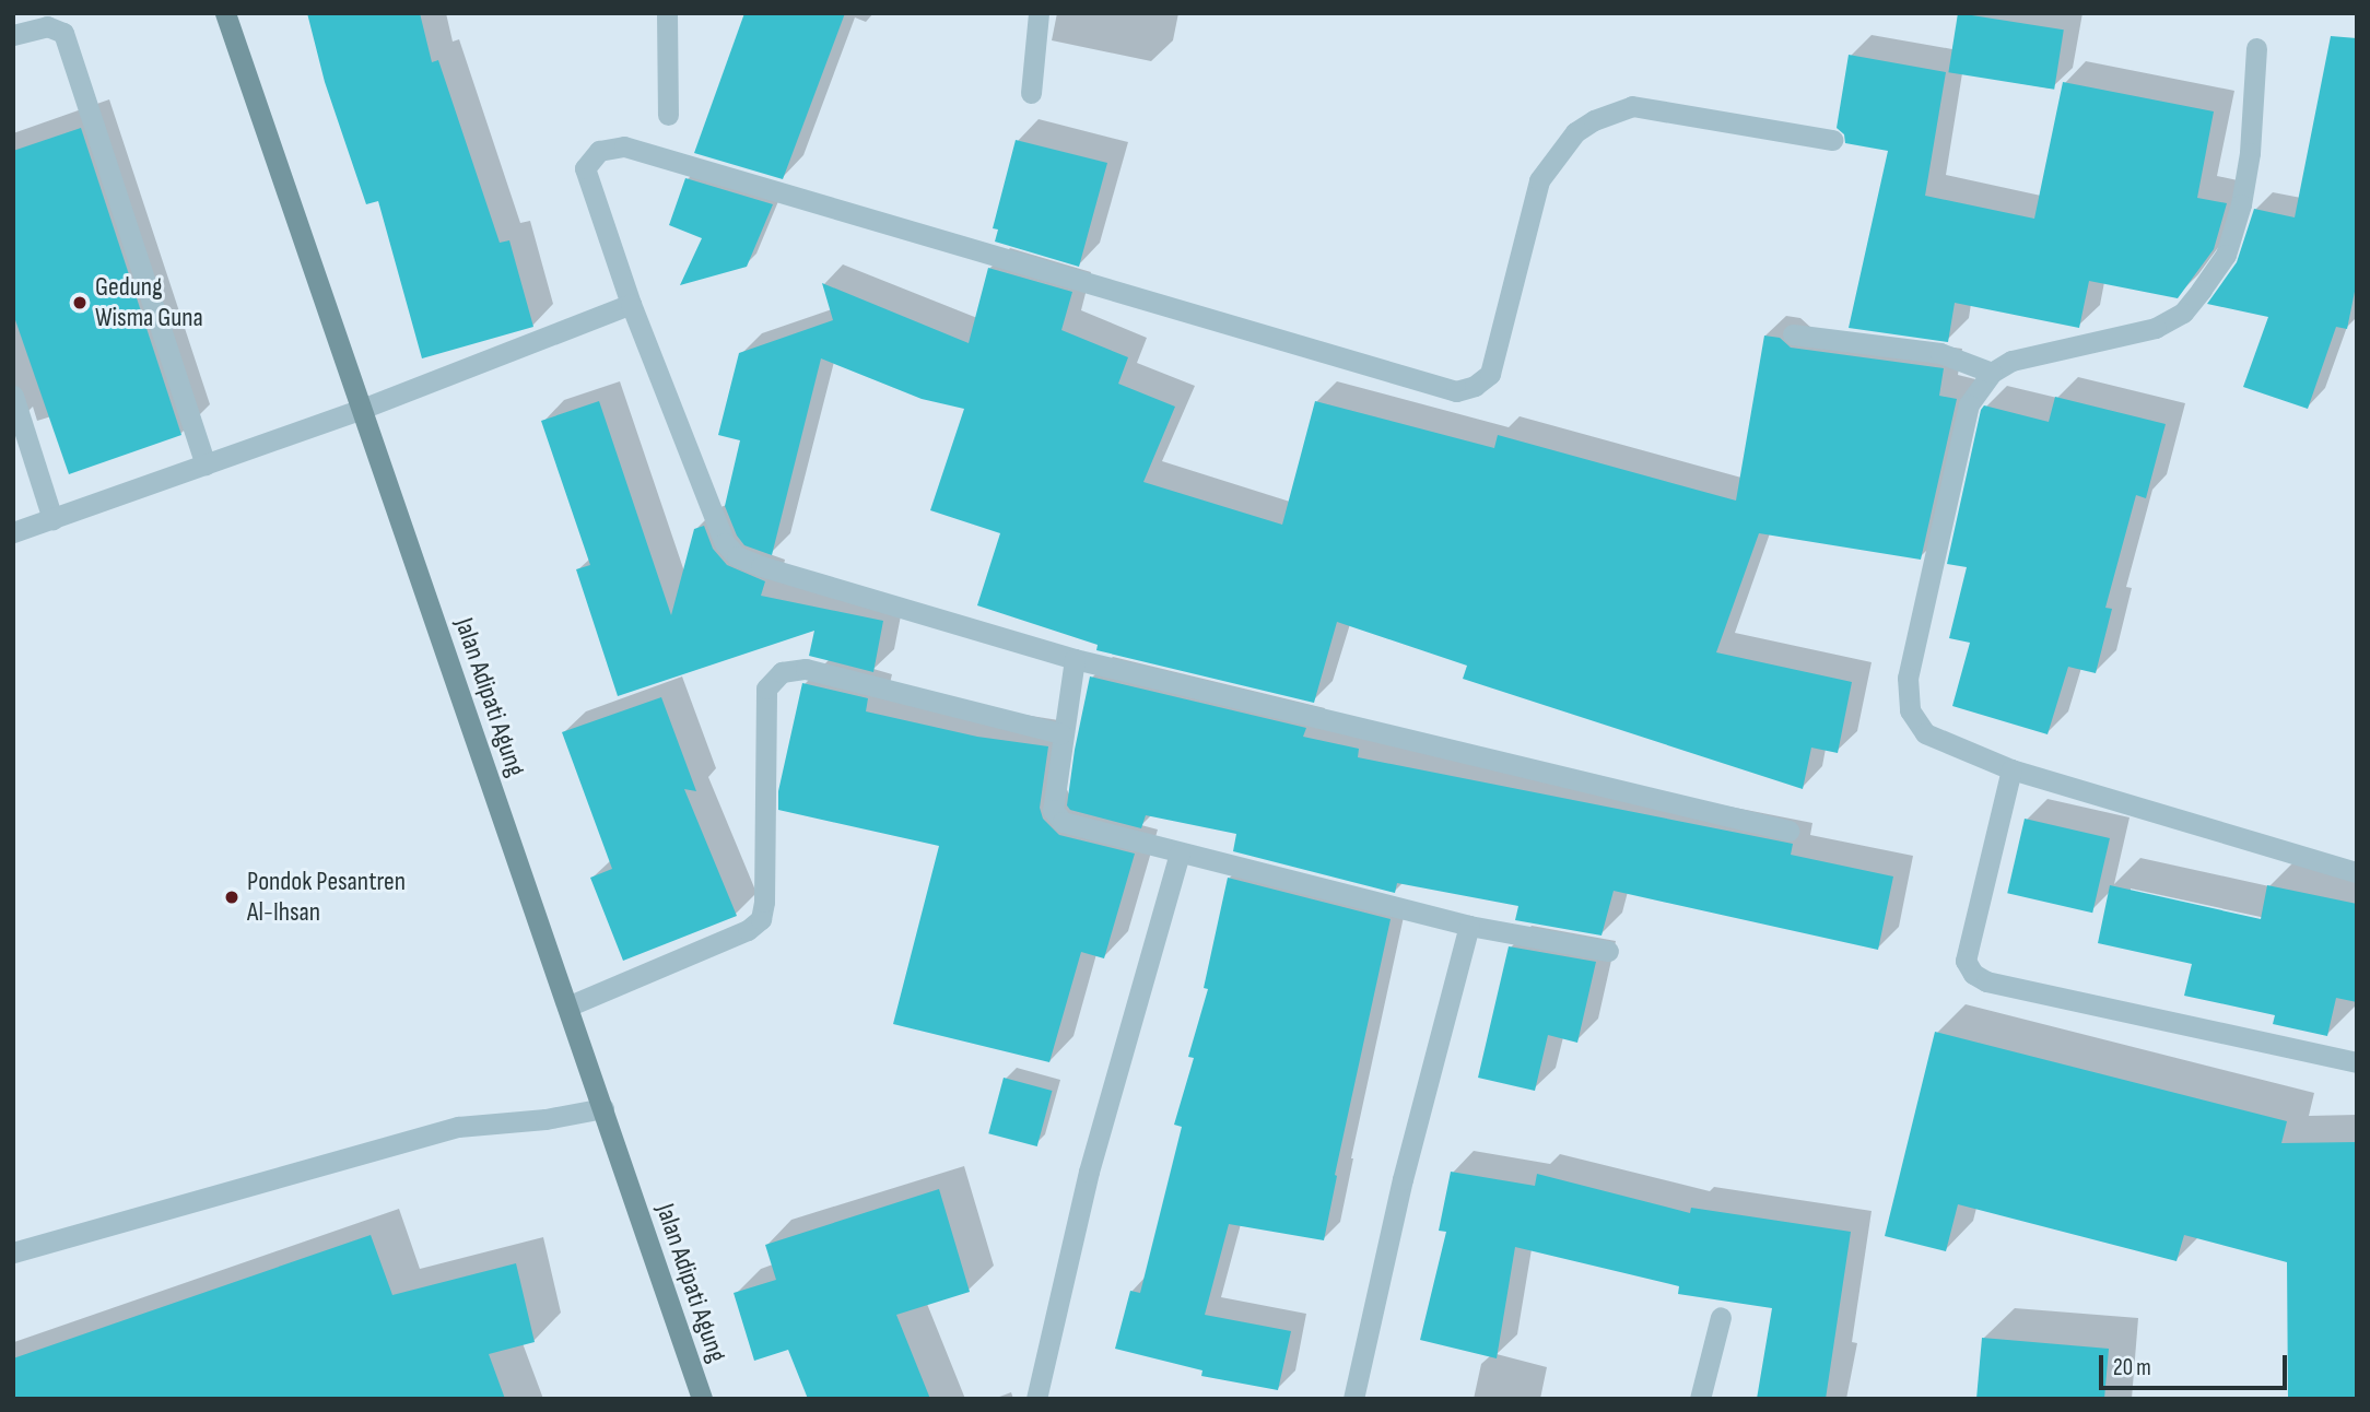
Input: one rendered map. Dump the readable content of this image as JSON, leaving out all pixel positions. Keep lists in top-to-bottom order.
{
  "streets": {
    "main road": ["Jalan Adipati Agung"]
  },
  "places": ["Gedung Wisma Guna", "Pondok Pesantren Al-Ihsan"],
  "scale_bar": "20 m"
}
